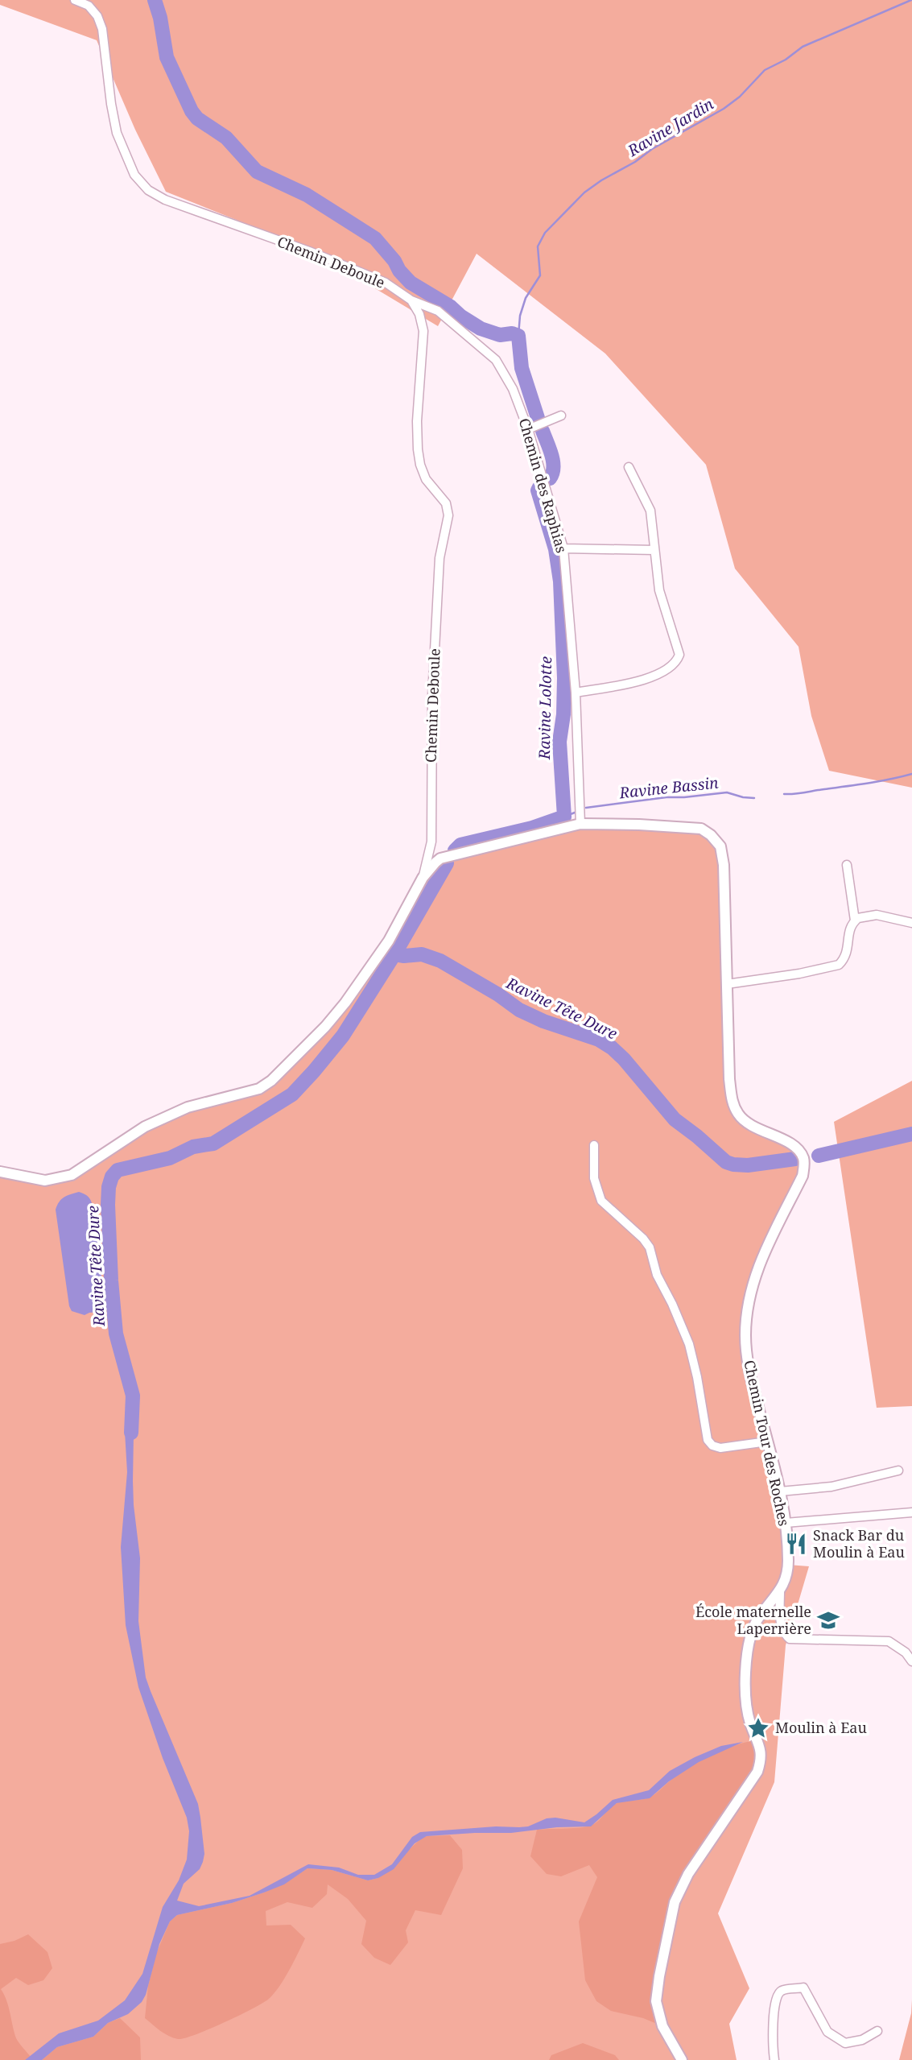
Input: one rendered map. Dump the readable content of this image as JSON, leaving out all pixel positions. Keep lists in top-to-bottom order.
{
  "streets": {
    "street": ["Chemin Deboule", "Chemin des Raphias", "Chemin Tour des Roches"]
  },
  "crossings": [
    ["Chemin Deboule", "Chemin des Raphias"],
    ["Chemin Deboule", "Chemin Tour des Roches"],
    ["Chemin des Raphias", "Chemin Tour des Roches"]
  ],
  "water": [
    "Ravine Jardin",
    "Ravine Lolotte",
    "Ravine Bassin",
    "Ravine Tête Dure"
  ],
  "places": {
    "restaurant": ["Snack Bar du Moulin à Eau"],
    "school or university": ["École maternelle Laperrière"],
    "place": ["Moulin à Eau"]
  }
}
